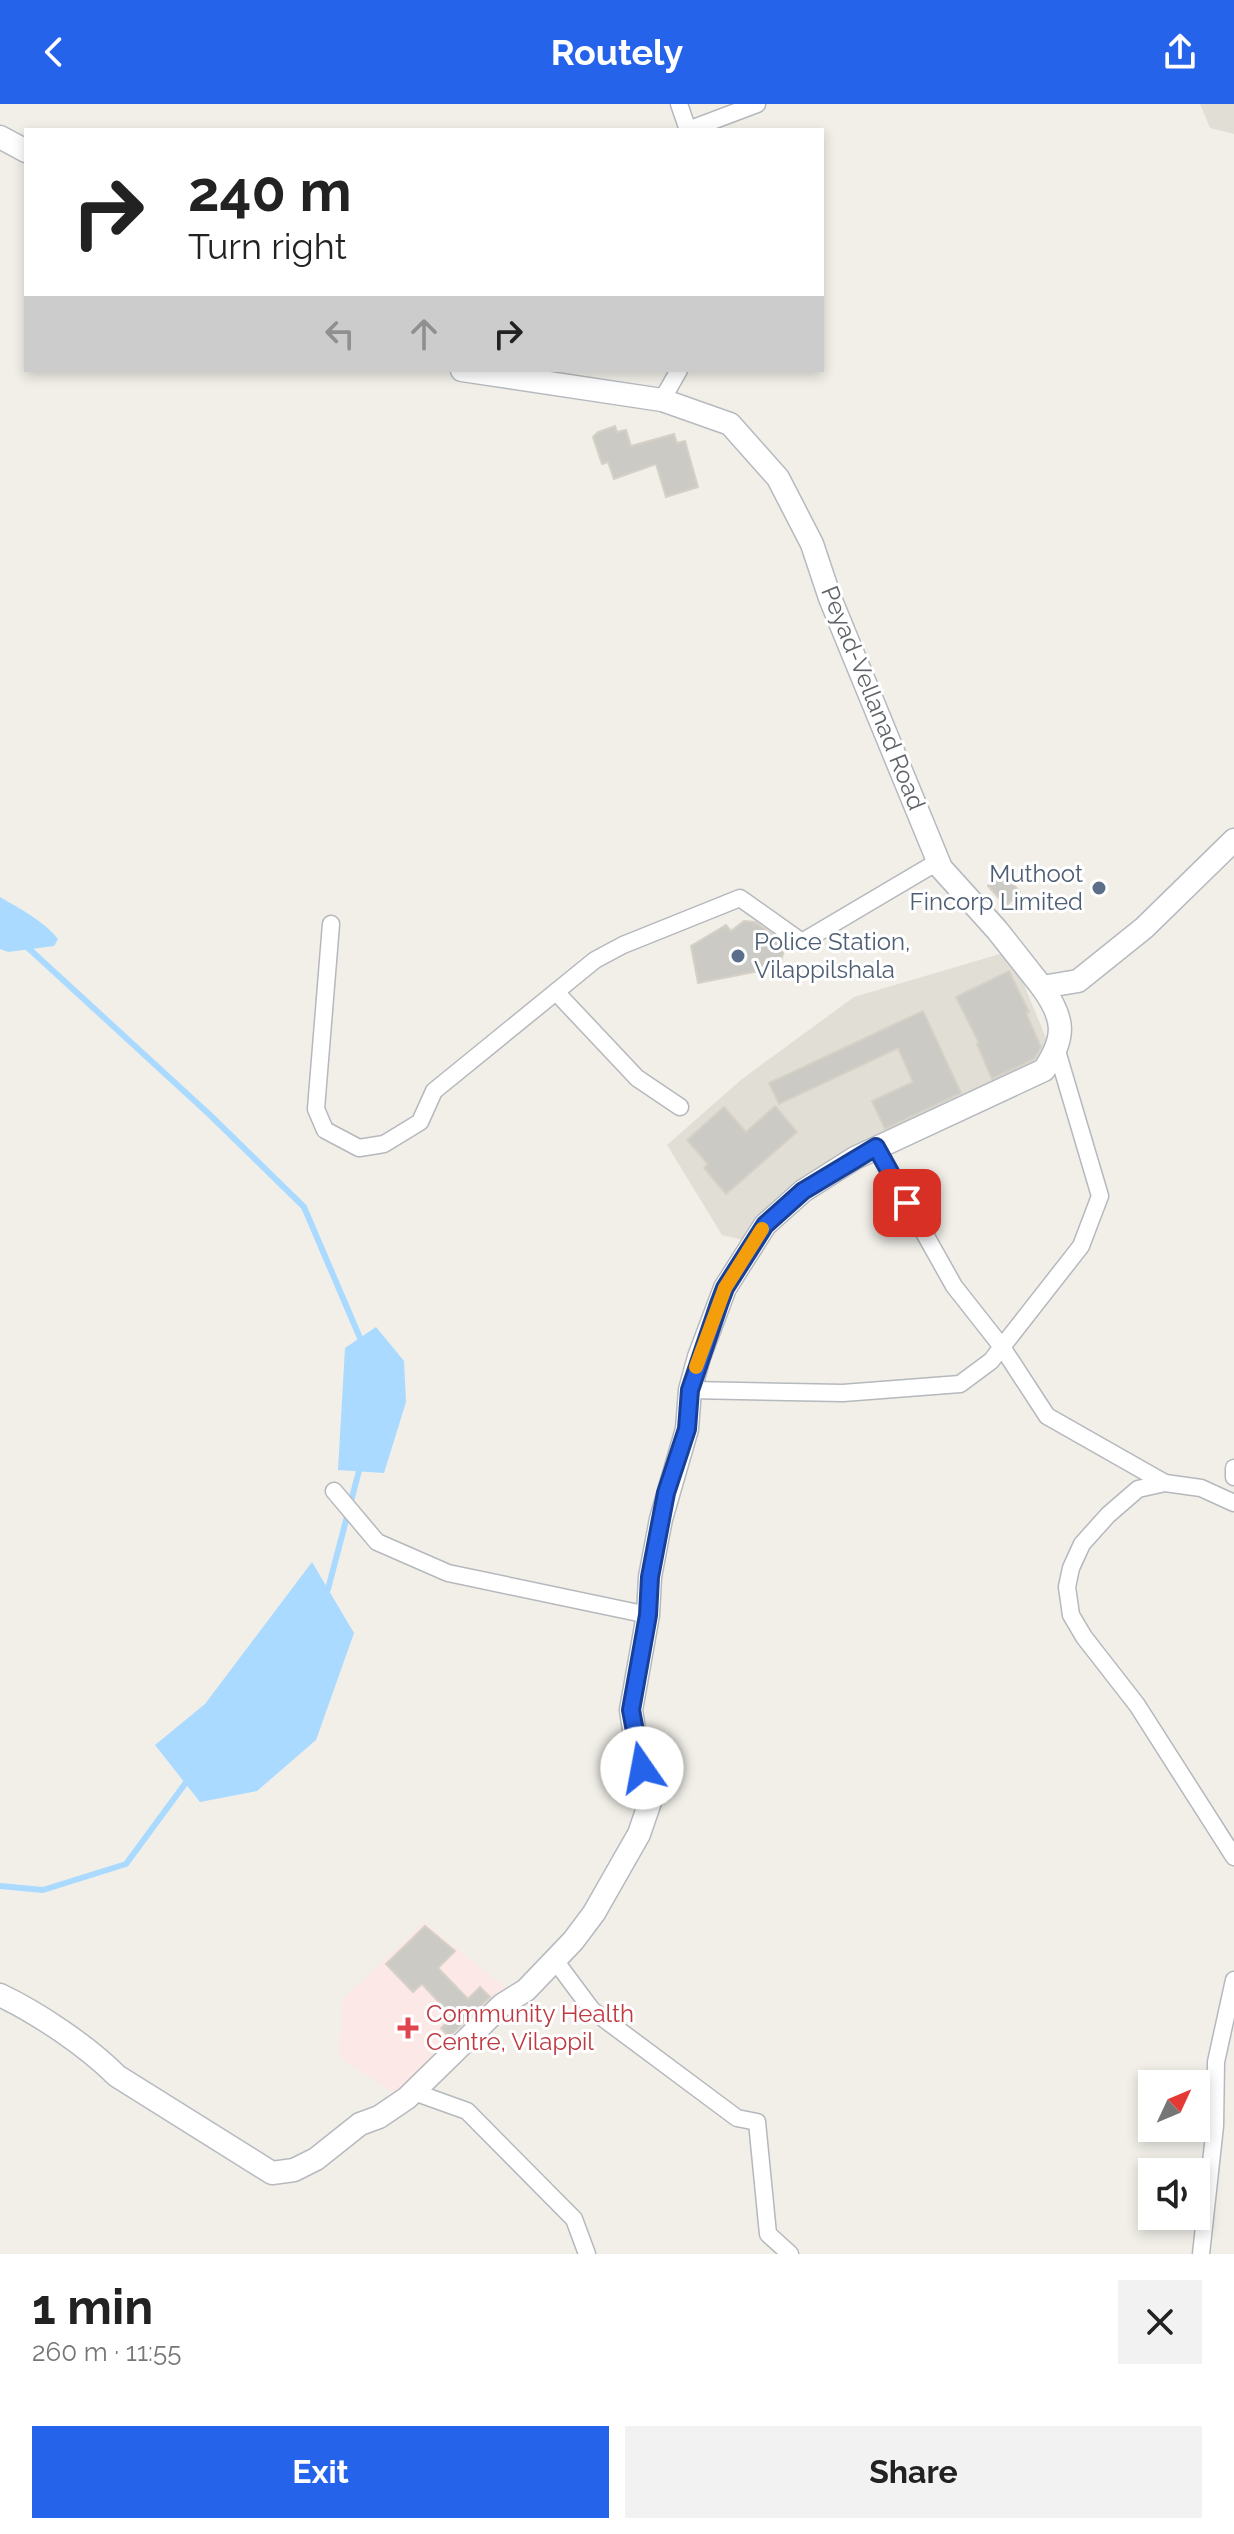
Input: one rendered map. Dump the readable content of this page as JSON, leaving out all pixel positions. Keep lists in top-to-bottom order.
{
  "streets": {
    "street": ["Peyad-Vellanad Road"]
  },
  "places": {
    "other": ["Muthoot Fincorp Limited", "Police Station, Vilappilshala"],
    "health": ["Community Health Centre, Vilappil"]
  },
  "north": "top right",
  "page": {
    "header": "Routely",
    "turn": ["240 m", "Turn right"],
    "heading": ["1 min", "260 m · 11:55"],
    "buttons": ["Exit", "Share"]
  }
}
